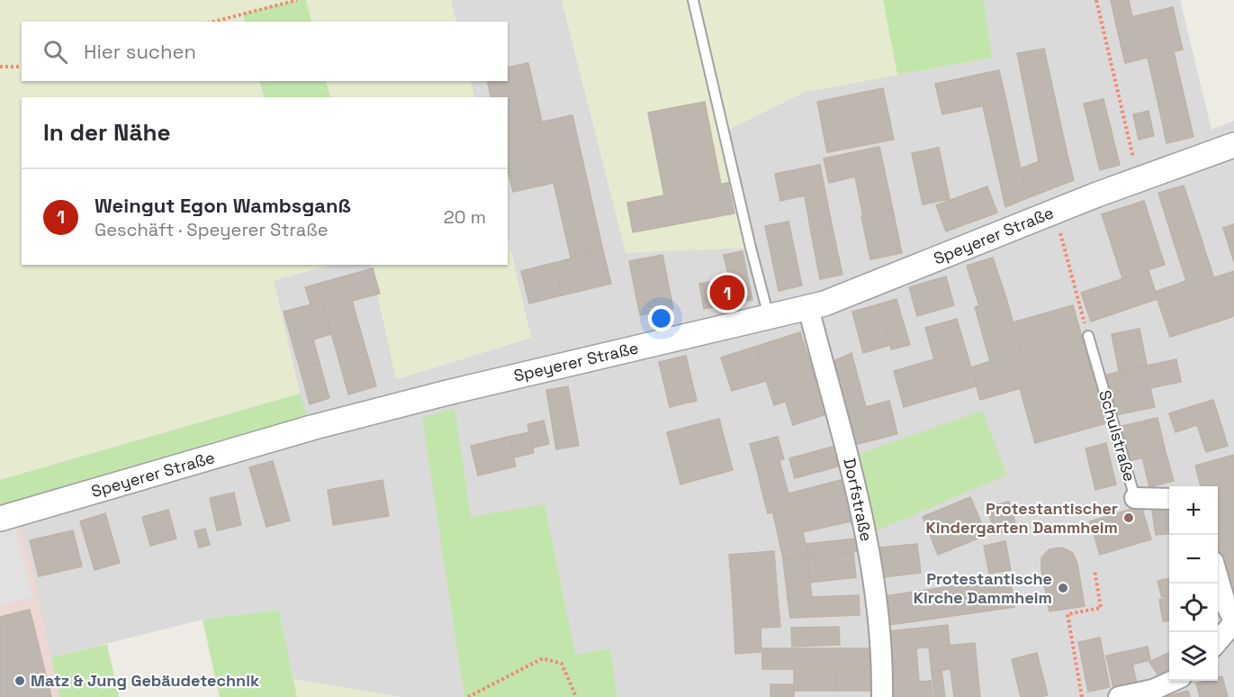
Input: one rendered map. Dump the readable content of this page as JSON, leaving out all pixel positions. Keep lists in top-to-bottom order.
{
  "streets": {
    "street": ["Speyerer Straße", "Schulstraße", "Dorfstraße"]
  },
  "crossings": [
    ["Speyerer Straße", "Dorfstraße"]
  ],
  "places": ["Protestantischer Kindergarten Dammheim", "Protestantische Kirche Dammheim", "Matz & Jung Gebäudetechnik"],
  "page": {
    "search": "Hier suchen",
    "heading": "In der Nähe",
    "list": [
      {
        "mark": "1",
        "name": "Weingut Egon Wambsganß",
        "note": "Geschäft · Speyerer Straße",
        "value": "20 m"
      }
    ],
    "pins": "1",
    "map_buttons": ["+", "−"]
  }
}
